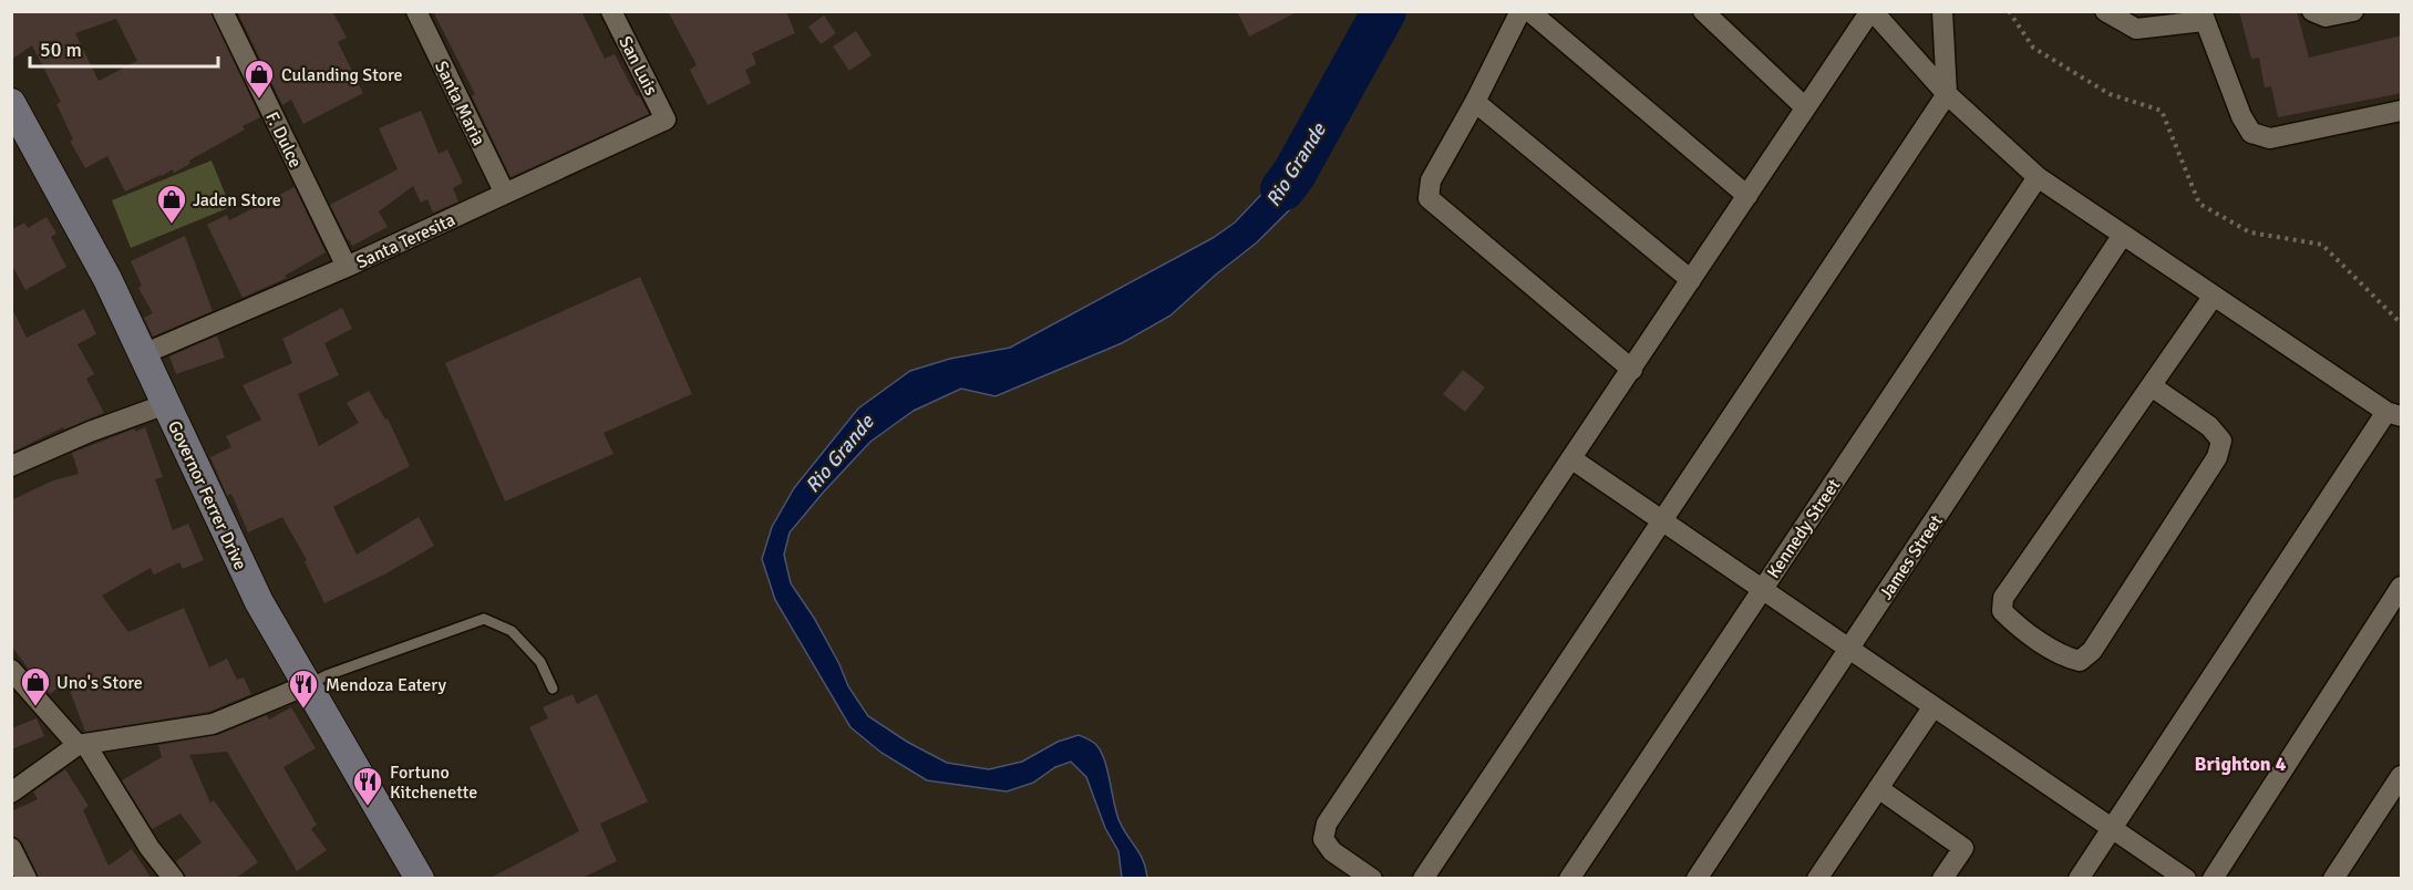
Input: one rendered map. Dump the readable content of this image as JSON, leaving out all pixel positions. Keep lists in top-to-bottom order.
{
  "streets": {
    "main road": ["Governor Ferrer Drive"],
    "street": [
      "San Luis",
      "Santa Maria",
      "F. Dulce",
      "Santa Teresita",
      "Kennedy Street",
      "James Street"
    ]
  },
  "crossings": [
    ["San Luis", "Santa Teresita"],
    ["Santa Maria", "Santa Teresita"],
    ["F. Dulce", "Santa Teresita"],
    ["Santa Teresita", "Governor Ferrer Drive"]
  ],
  "districts": ["Brighton 4"],
  "water": ["Rio Grande"],
  "places": {
    "shop": ["Culanding Store", "Jaden Store", "Uno's Store"],
    "restaurant": ["Mendoza Eatery", "Fortuno Kitchenette"]
  },
  "scale_bar": "50 m"
}
